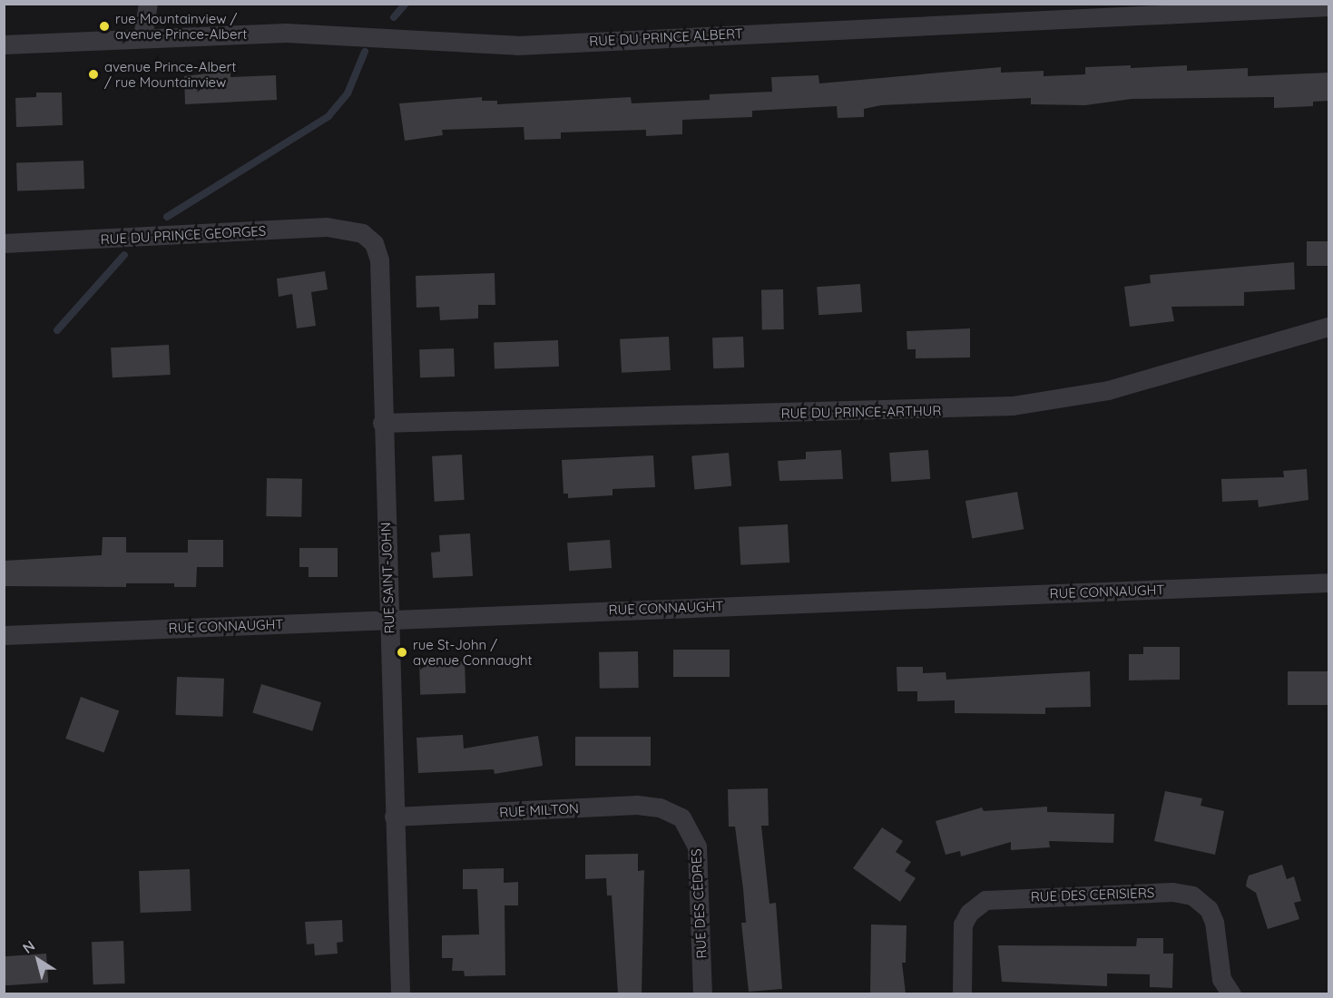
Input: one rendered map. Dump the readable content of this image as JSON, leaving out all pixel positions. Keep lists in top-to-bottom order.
{
  "streets": {
    "street": [
      "RUE DU PRINCE ALBERT",
      "RUE DU PRINCE GEORGES",
      "RUE DU PRINCE-ARTHUR",
      "RUE SAINT-JOHN",
      "RUE CONNAUGHT",
      "RUE MILTON",
      "RUE DES CERISIERS",
      "RUE DES CÈDRES"
    ]
  },
  "crossings": [
    ["RUE DU PRINCE GEORGES", "RUE SAINT-JOHN"],
    ["RUE DU PRINCE-ARTHUR", "RUE SAINT-JOHN"],
    ["RUE SAINT-JOHN", "RUE CONNAUGHT"],
    ["RUE SAINT-JOHN", "RUE MILTON"],
    ["RUE MILTON", "RUE DES CÈDRES"]
  ],
  "places": ["rue Mountainview / avenue Prince-Albert", "avenue Prince-Albert / rue Mountainview", "rue St-John / avenue Connaught"],
  "north": "top left"
}
